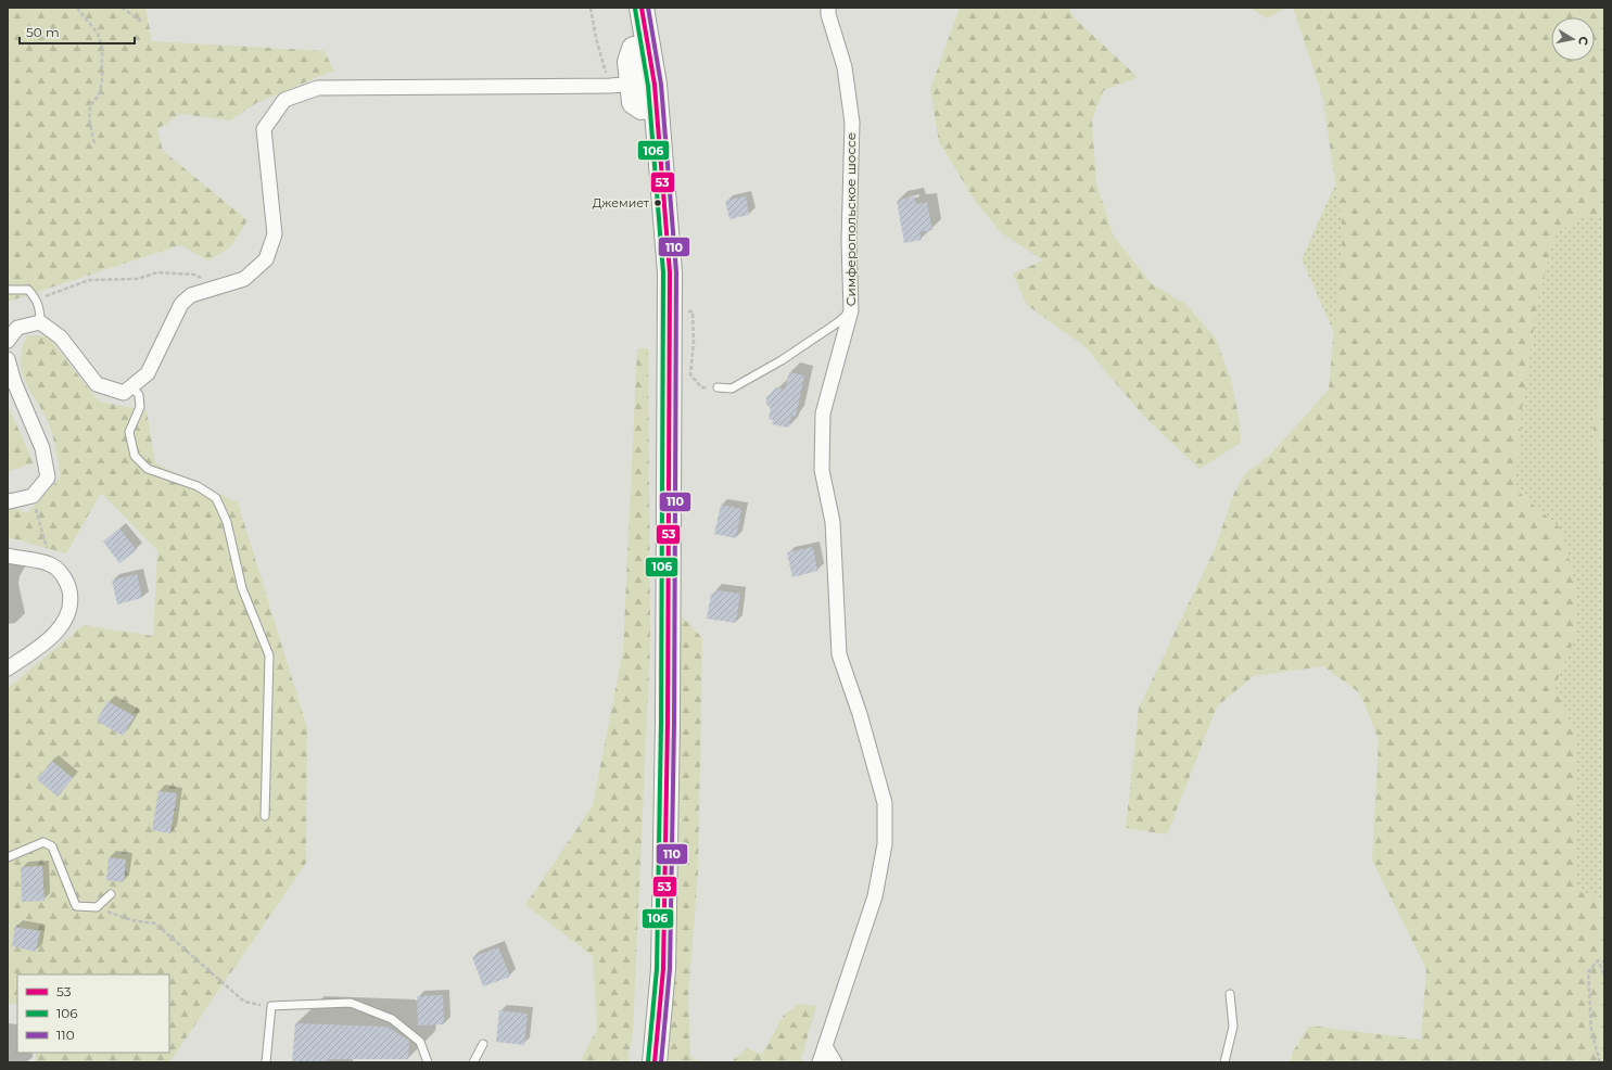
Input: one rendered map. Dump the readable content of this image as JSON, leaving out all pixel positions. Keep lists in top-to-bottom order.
{
  "streets": {
    "street": ["Симферопольское шоссе"]
  },
  "places": ["Джемиет"],
  "lines": ["transit line 53", "transit line 110", "transit line 106"],
  "legend": ["53", "106", "110"],
  "scale_bar": "50 m",
  "north": "right"
}
